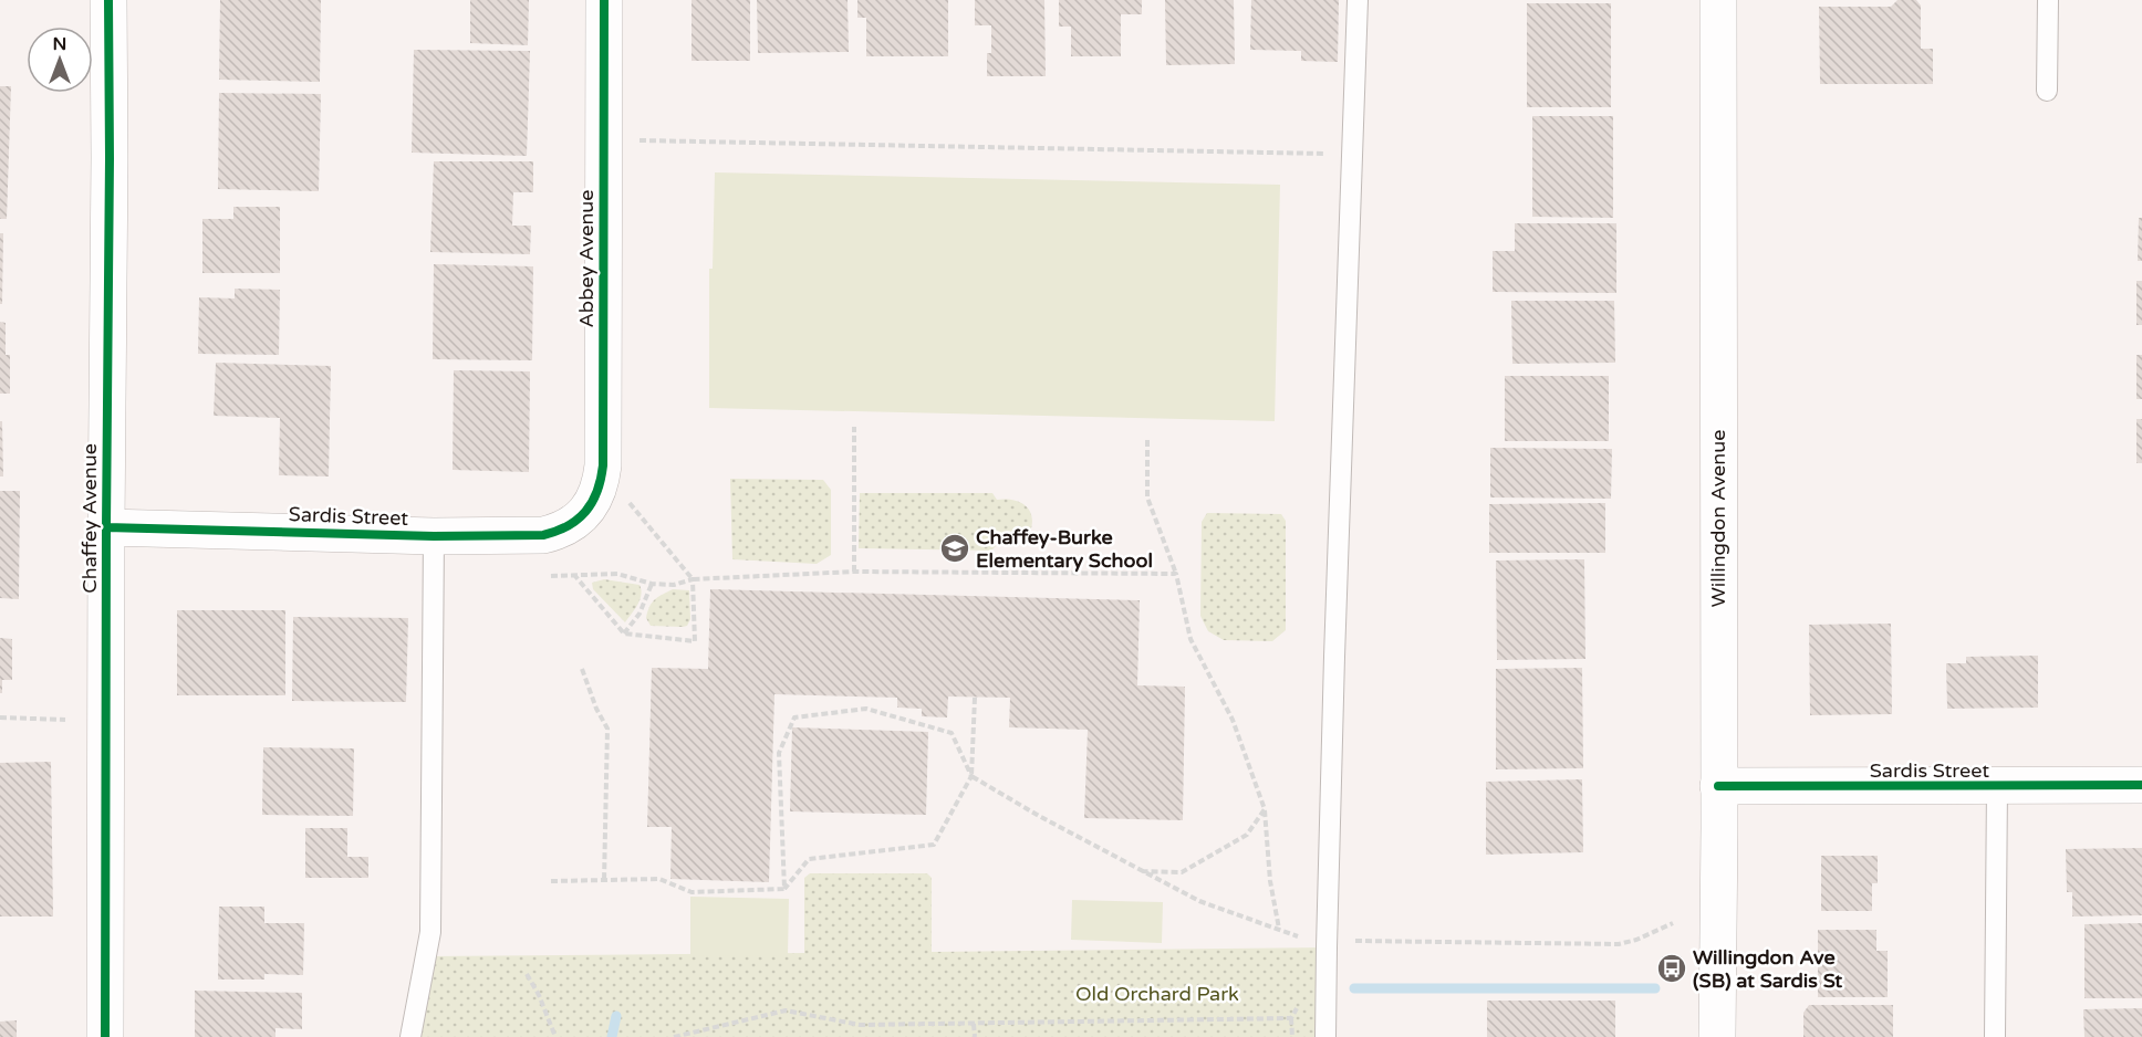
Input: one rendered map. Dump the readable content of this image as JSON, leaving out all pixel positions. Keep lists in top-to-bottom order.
{
  "streets": {
    "street": [
      "Abbey Avenue",
      "Sardis Street",
      "Chaffey Avenue",
      "Willingdon Avenue"
    ]
  },
  "crossings": [
    ["Abbey Avenue", "Sardis Street"],
    ["Sardis Street", "Chaffey Avenue"],
    ["Sardis Street", "Willingdon Avenue"]
  ],
  "parks": ["Old Orchard Park"],
  "places": {
    "school or university": ["Chaffey-Burke Elementary School"],
    "bus stop": ["Willingdon Ave (SB) at Sardis St"]
  },
  "north": "top"
}
